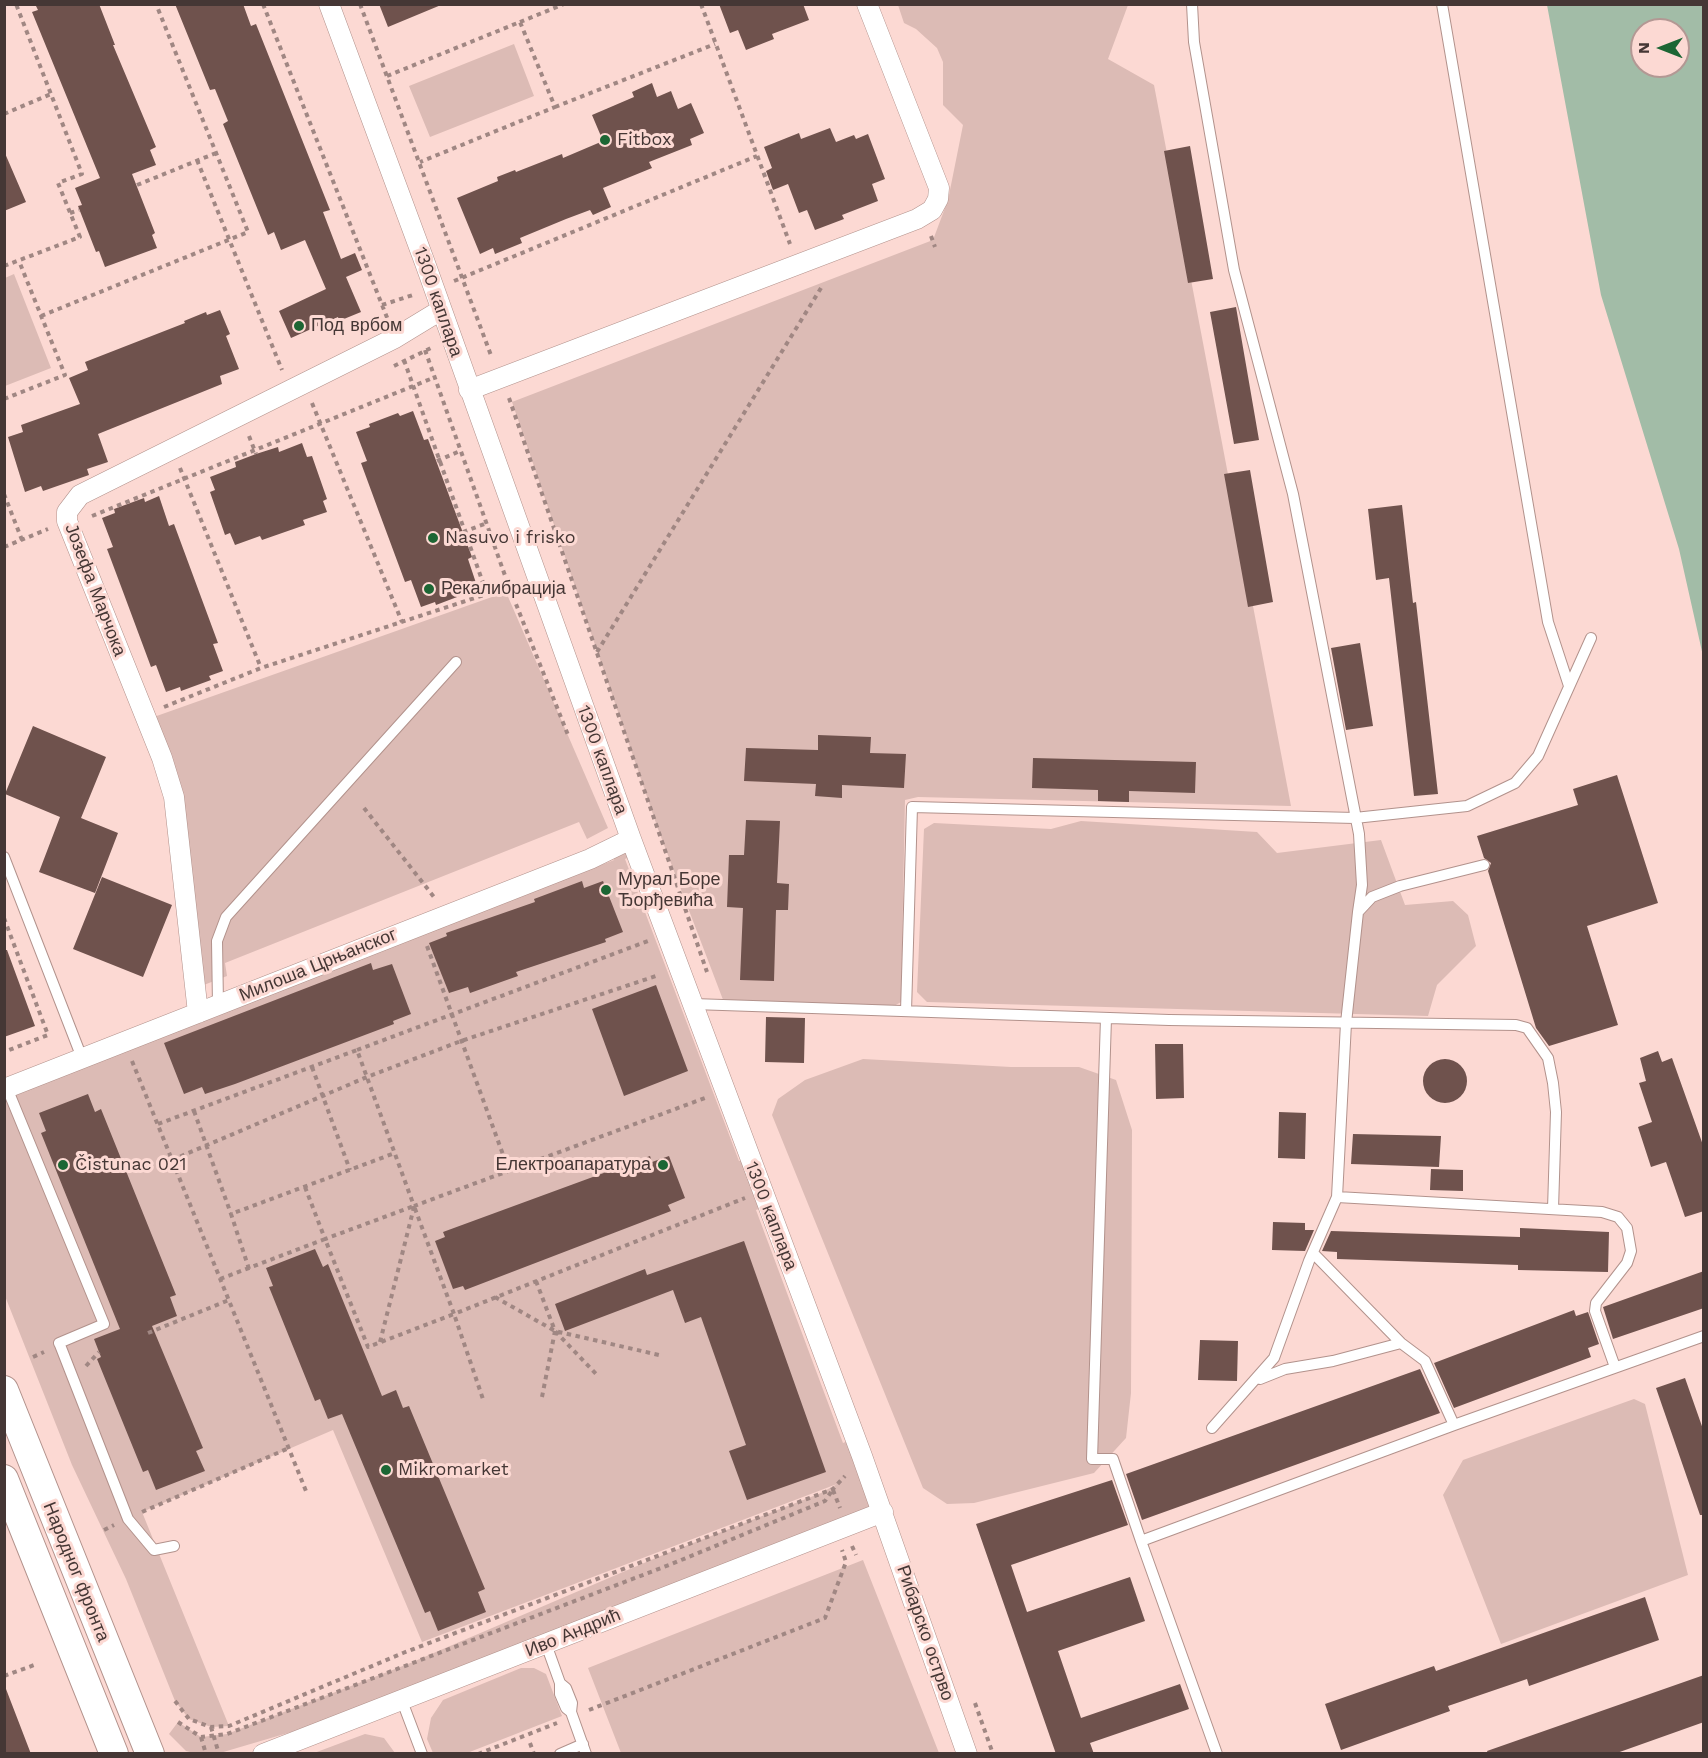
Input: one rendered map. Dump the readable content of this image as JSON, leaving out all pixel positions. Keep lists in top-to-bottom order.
{
  "streets": {
    "street": [
      "1300 каплара",
      "Јозефа Марчока",
      "Милоша Црњанског",
      "Народног фронта",
      "Иво Андрић",
      "Рибарско острво"
    ]
  },
  "crossings": [
    ["1300 каплара", "Јозефа Марчока"],
    ["1300 каплара", "Милоша Црњанског"],
    ["1300 каплара", "Иво Андрић"],
    ["1300 каплара", "Рибарско острво"],
    ["Јозефа Марчока", "Милоша Црњанског"],
    ["Иво Андрић", "Рибарско острво"]
  ],
  "places": [
    "Fitbox",
    "Под врбом",
    "Nasuvo i frisko",
    "Рекалибрација",
    "Мурал Боре Ђорђевића",
    "Čistunac 021",
    "Електроапаратура",
    "Mikromarket"
  ],
  "north": "left"
}
